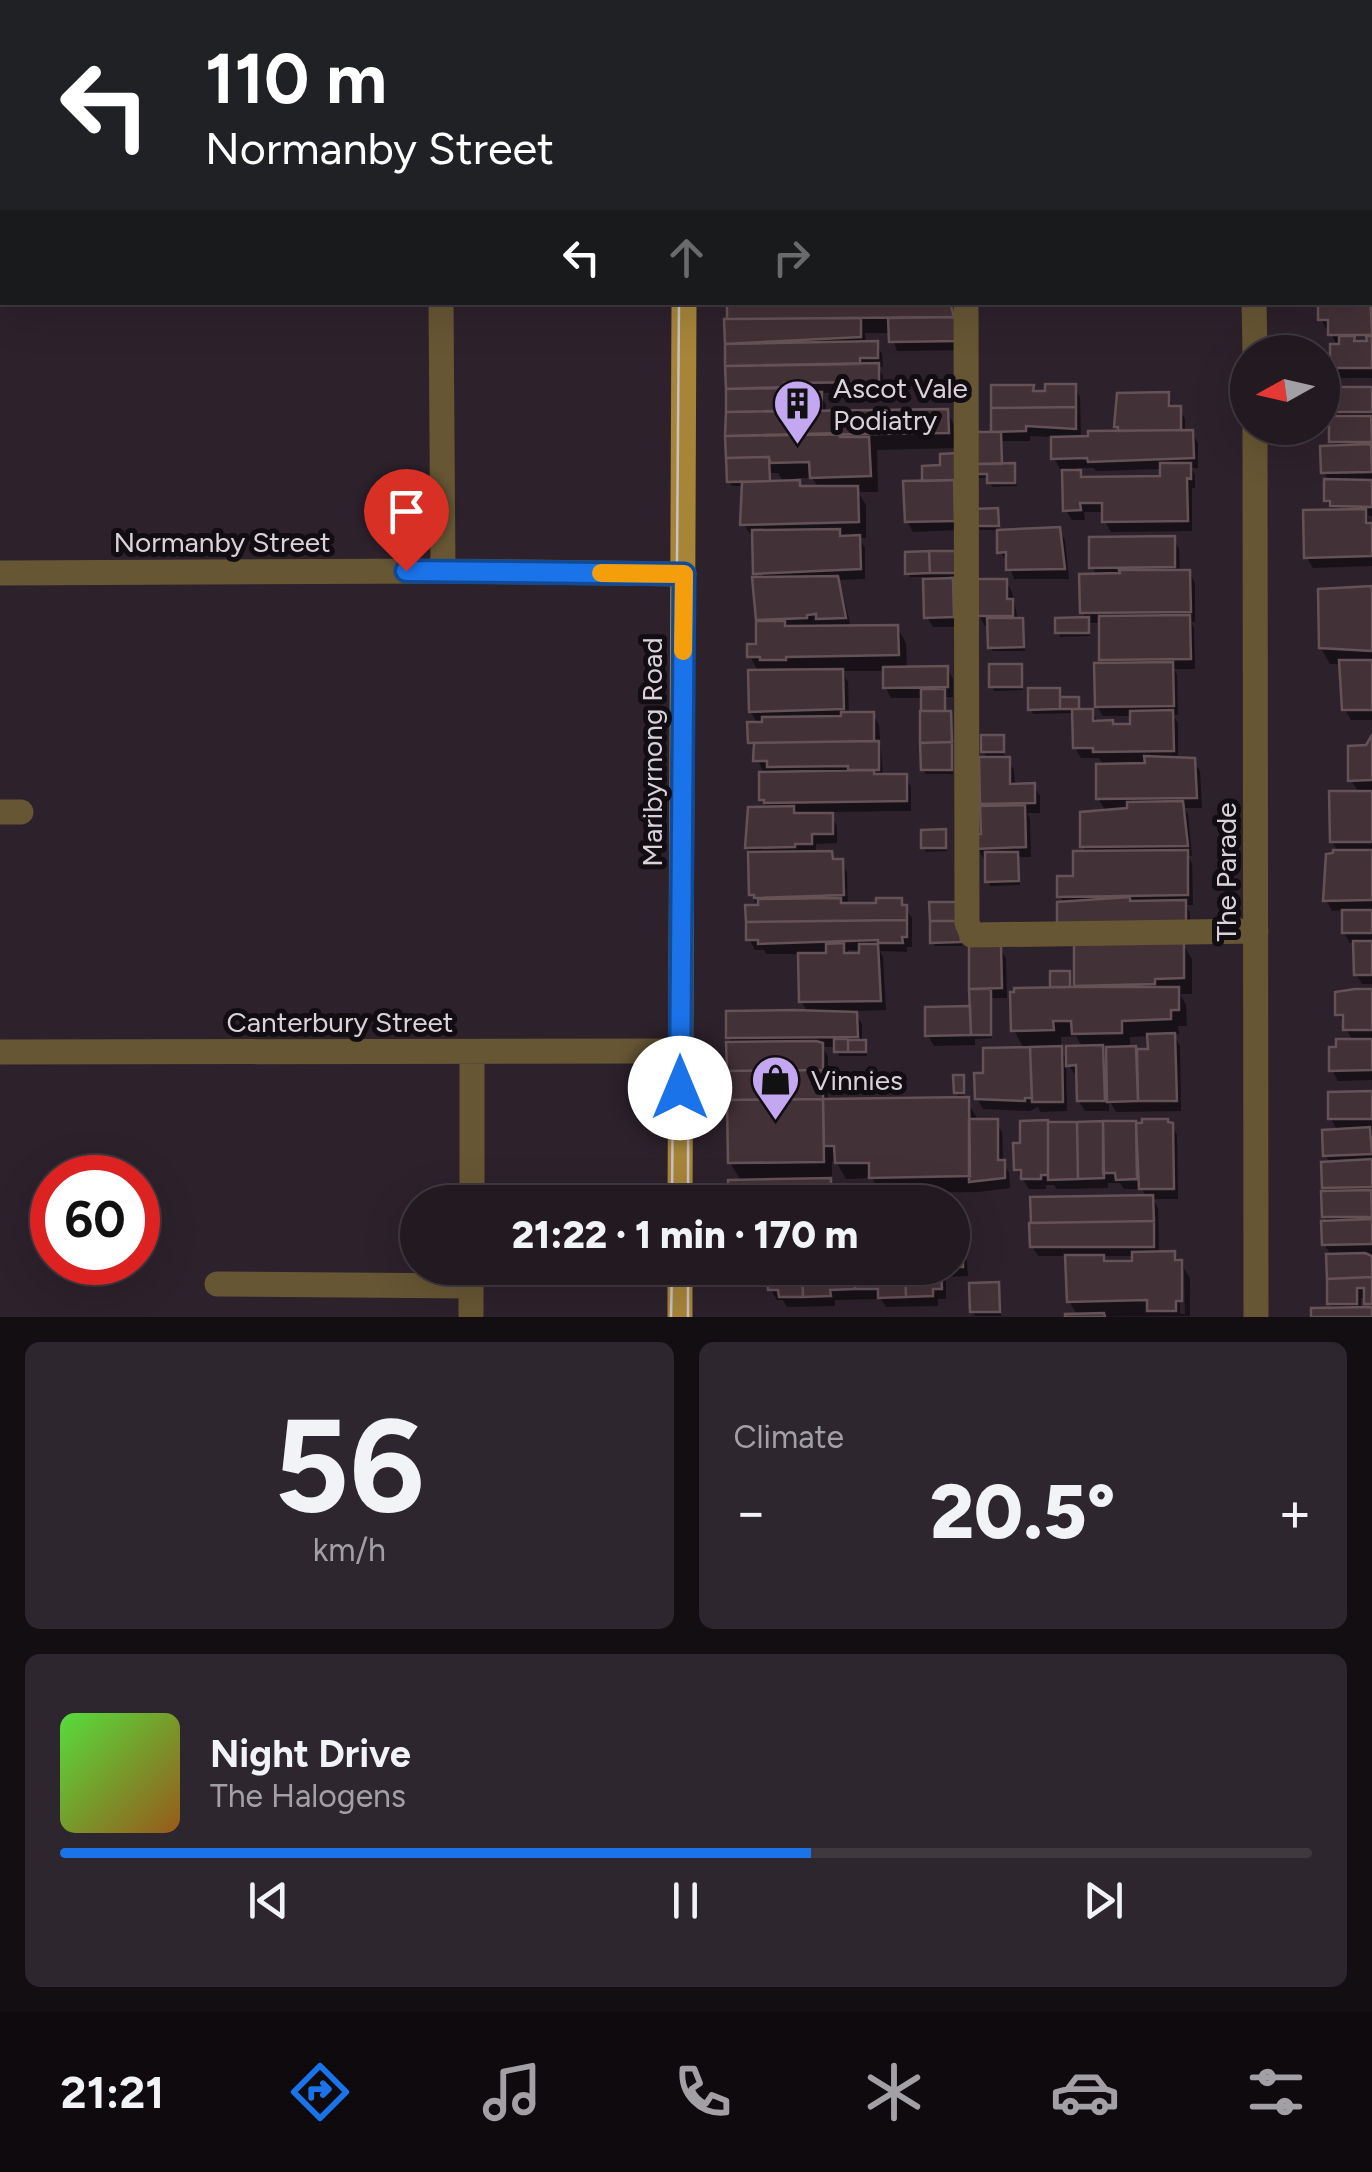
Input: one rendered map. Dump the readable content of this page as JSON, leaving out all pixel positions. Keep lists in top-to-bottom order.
{
  "streets": {
    "main road": ["Maribyrnong Road"],
    "street": ["Normanby Street", "The Parade", "Canterbury Street"]
  },
  "crossings": [
    ["Normanby Street", "Maribyrnong Road"],
    ["Maribyrnong Road", "Canterbury Street"]
  ],
  "places": {
    "building": ["Ascot Vale Podiatry"],
    "shop": ["Vinnies"]
  },
  "north": "left",
  "page": {
    "turn": ["110 m", "Normanby Street"],
    "limit": "60",
    "trip": "21:22 · 1 min · 170 m",
    "tile": [
      ["56", "km/h"],
      "Climate"
    ],
    "heat": ["−", "20.5°", "+"],
    "song": ["Night Drive", "The Halogens"],
    "tabs": "21:21"
  }
}
